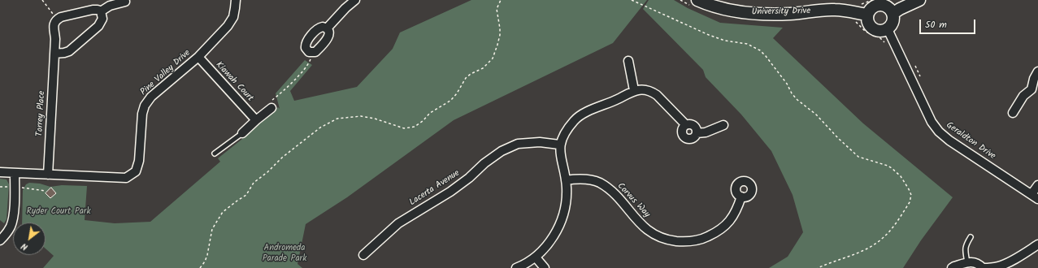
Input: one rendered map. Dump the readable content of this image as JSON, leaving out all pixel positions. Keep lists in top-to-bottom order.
{
  "streets": {
    "street": [
      "University Drive",
      "Pine Valley Drive",
      "Kiawah Court",
      "Torrey Place",
      "Geraldton Drive",
      "Lacerta Avenue",
      "Corvus Way"
    ]
  },
  "crossings": [
    ["University Drive", "Geraldton Drive"],
    ["Pine Valley Drive", "Kiawah Court"],
    ["Pine Valley Drive", "Torrey Place"]
  ],
  "parks": ["Ryder Court Park", "Andromeda Parade Park"],
  "scale_bar": "50 m",
  "north": "bottom left"
}
